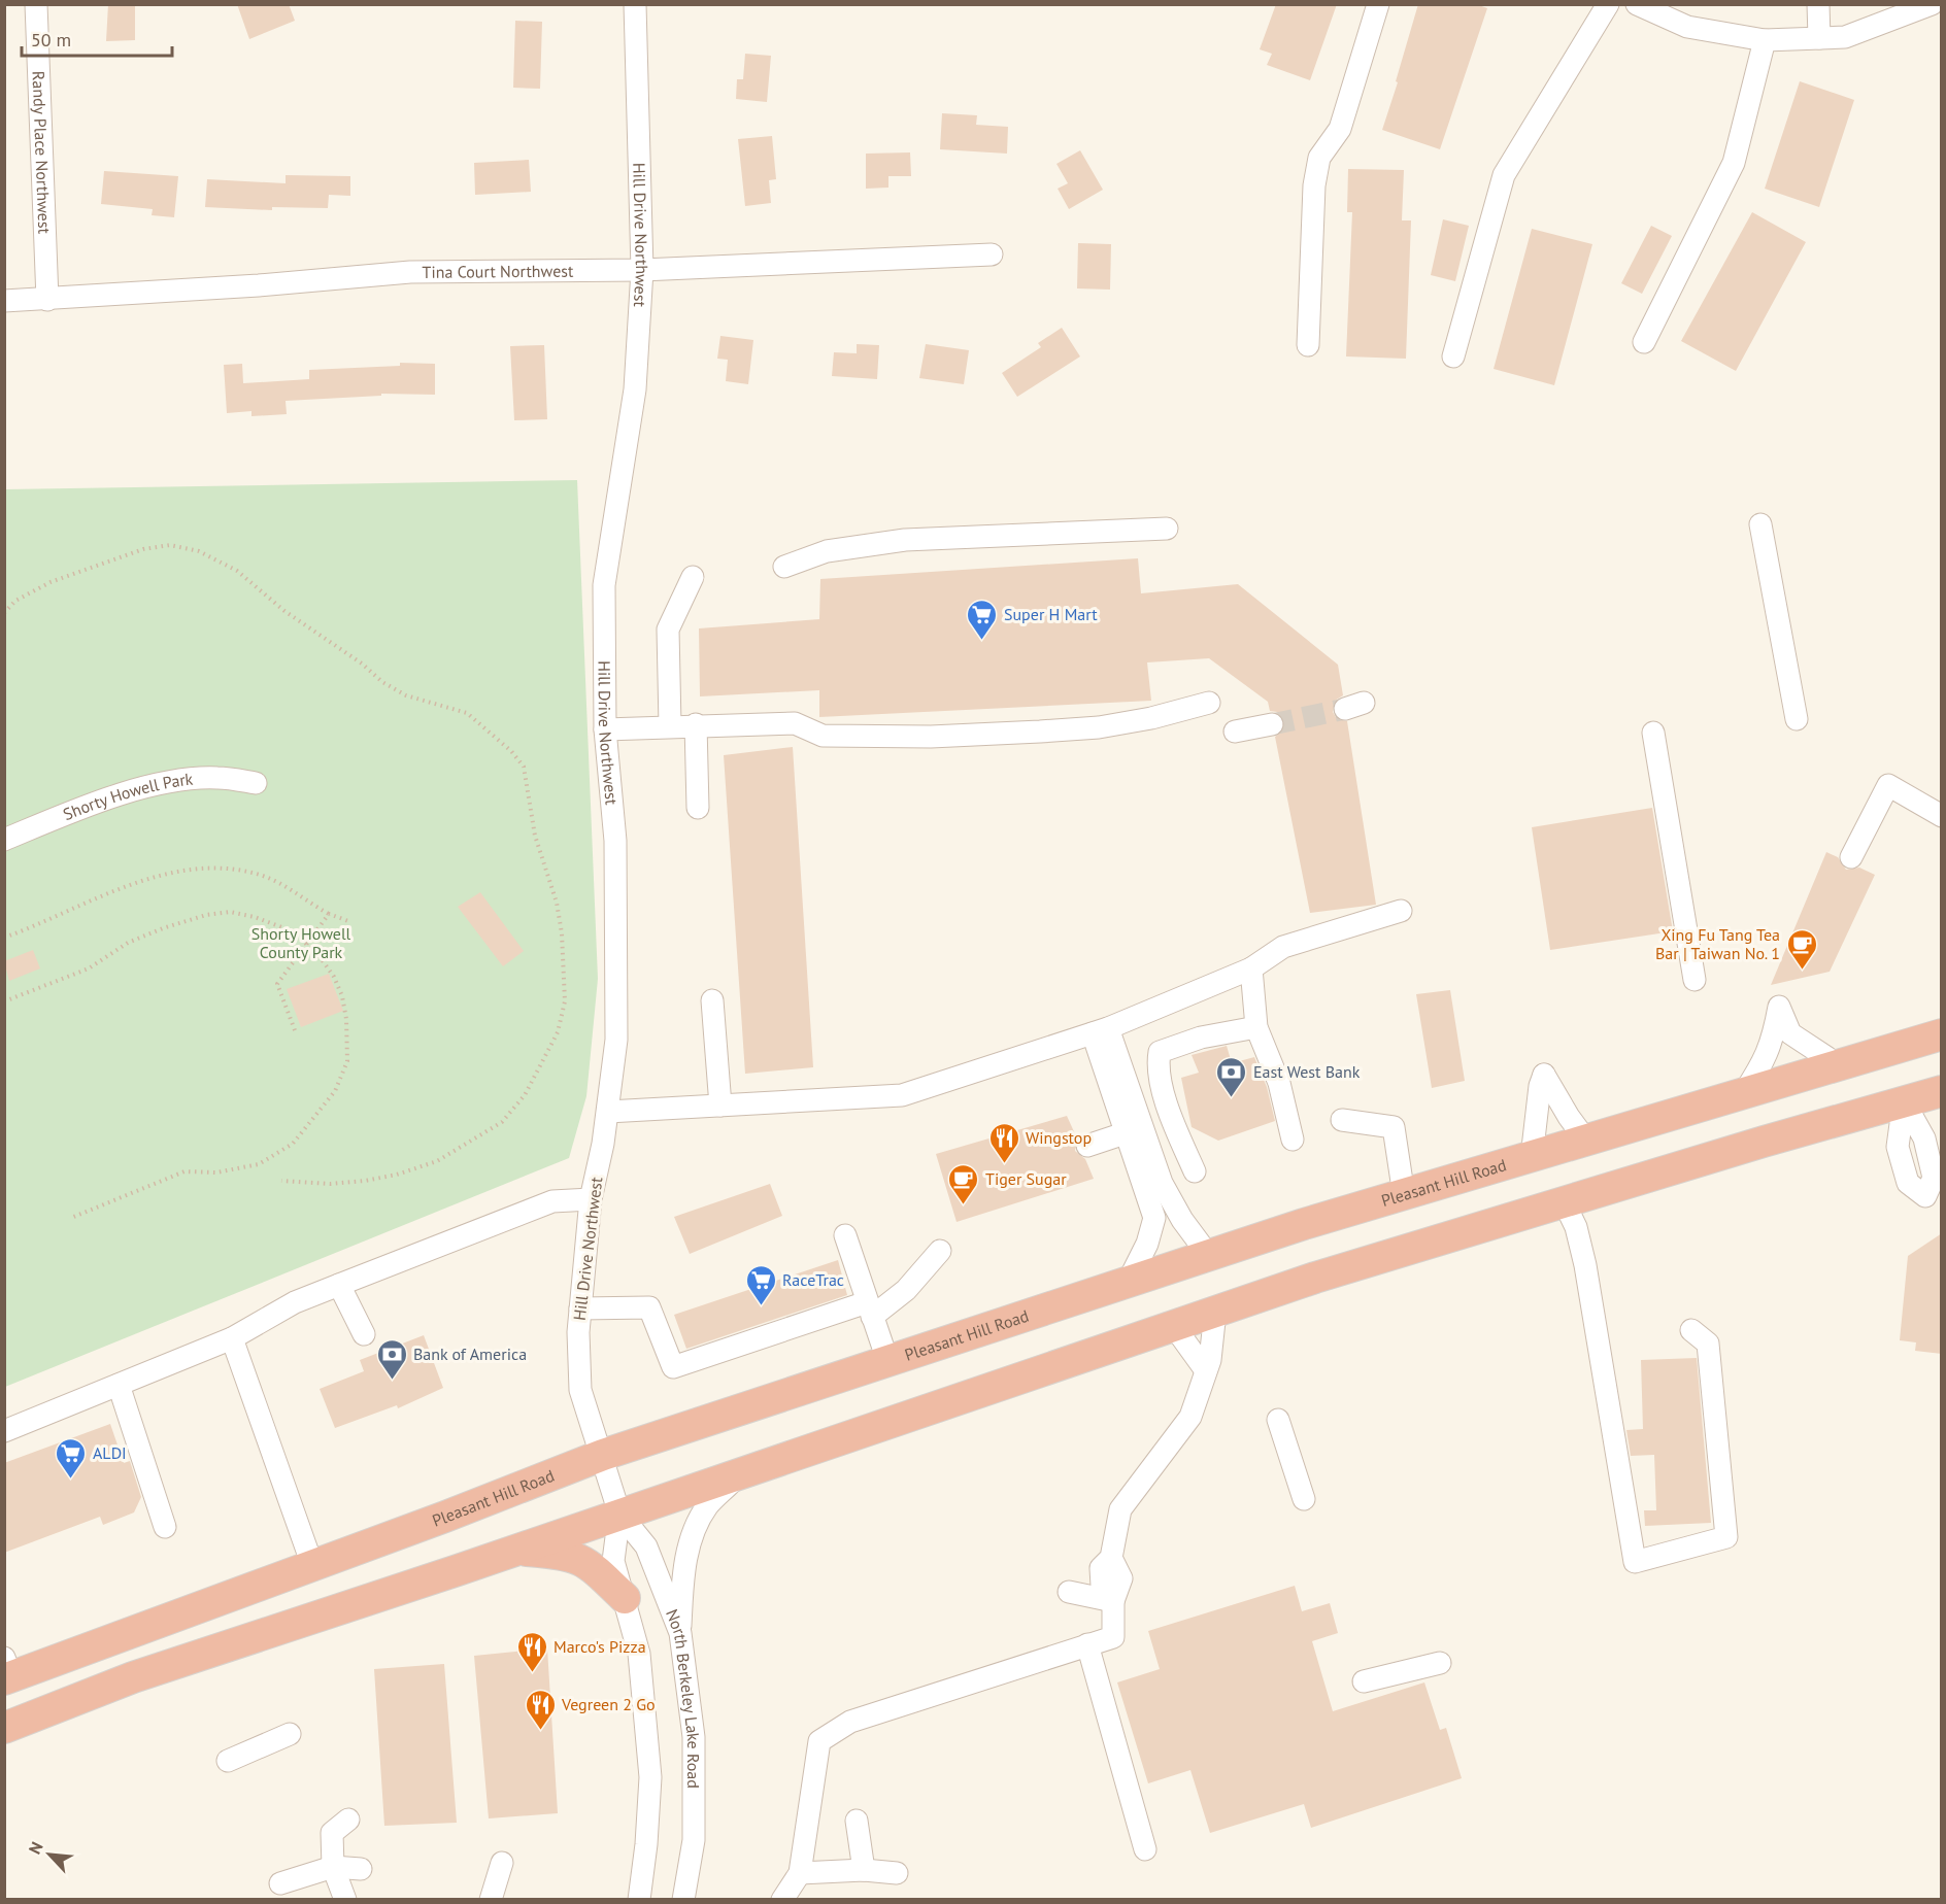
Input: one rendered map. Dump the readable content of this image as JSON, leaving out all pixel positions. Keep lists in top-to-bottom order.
{
  "streets": {
    "highway": ["Pleasant Hill Road"],
    "street": [
      "Randy Place Northwest",
      "Hill Drive Northwest",
      "Tina Court Northwest",
      "Shorty Howell Park",
      "North Berkeley Lake Road"
    ]
  },
  "crossings": [
    ["Randy Place Northwest", "Tina Court Northwest"],
    ["Hill Drive Northwest", "Tina Court Northwest"],
    ["Hill Drive Northwest", "Pleasant Hill Road"],
    ["Hill Drive Northwest", "North Berkeley Lake Road"],
    ["Pleasant Hill Road", "North Berkeley Lake Road"]
  ],
  "parks": ["Shorty Howell County Park"],
  "places": {
    "supermarket": ["Super H Mart", "RaceTrac", "ALDI"],
    "cafe": ["Xing Fu Tang Tea Bar | Taiwan No. 1", "Tiger Sugar"],
    "bank": ["East West Bank", "Bank of America"],
    "restaurant": ["Wingstop", "Marco's Pizza", "Vegreen 2 Go"]
  },
  "scale_bar": "50 m",
  "north": "top left"
}
